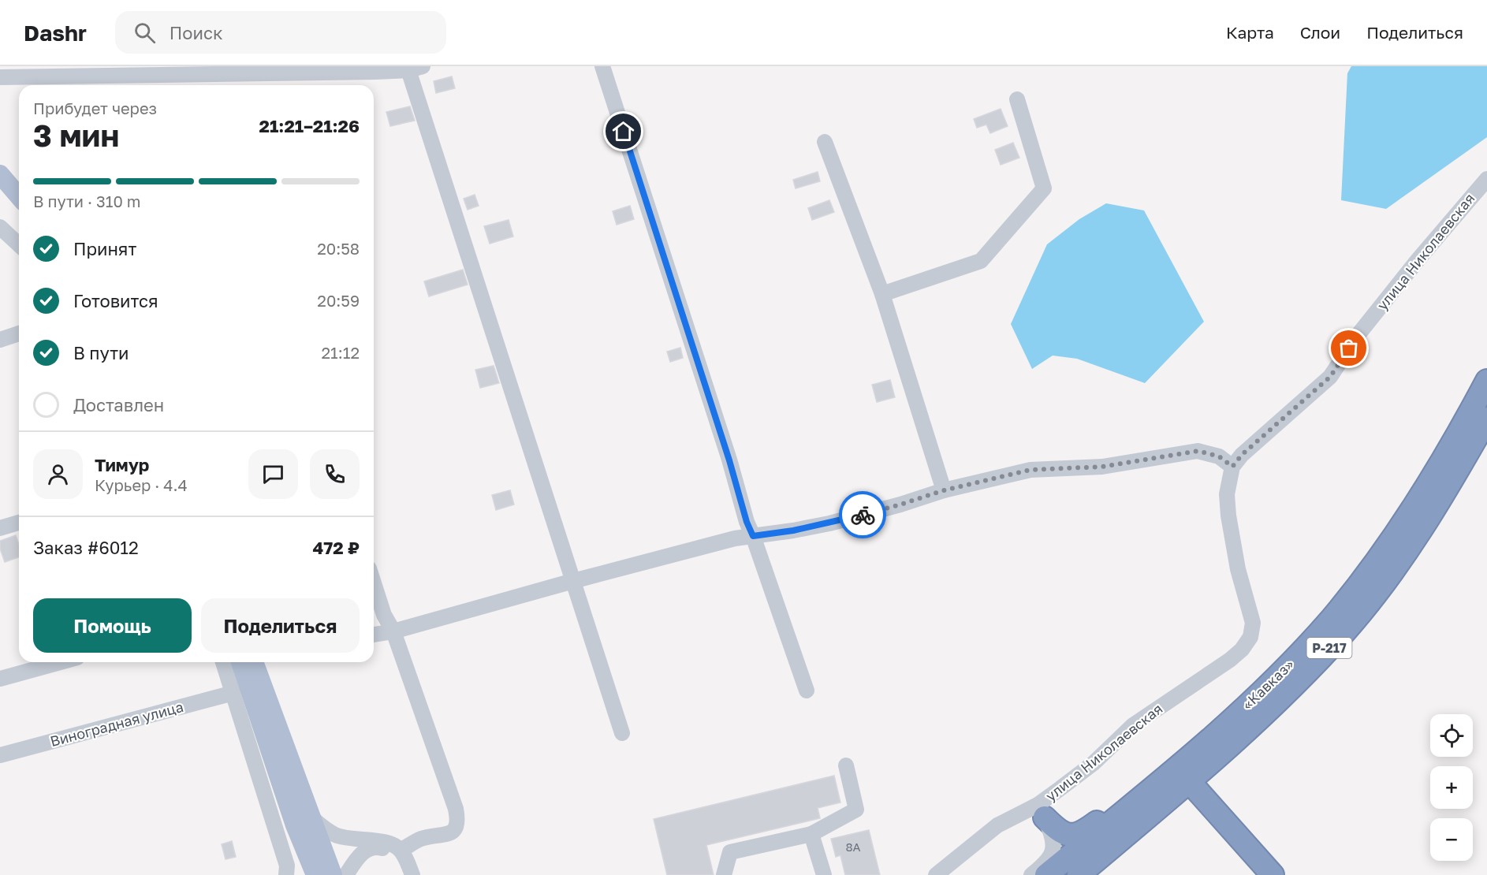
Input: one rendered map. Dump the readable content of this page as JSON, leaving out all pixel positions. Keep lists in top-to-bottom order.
{
  "streets": {
    "highway": ["Р-217", "«Кавказ»"],
    "street": ["улица Николаевская", "Виноградная улица"]
  },
  "house_numbers": ["8А"],
  "page": {
    "header": "Dashr",
    "search": "Поиск",
    "nav": ["Карта", "Слои", "Поделиться"],
    "heading": ["3 мин", "Прибудет через", "21:21–21:26"],
    "panel": [
      "Тимур",
      "Курьер · 4.4",
      "Заказ #6012",
      "472 ₽"
    ],
    "bar": "В пути · 310 m",
    "list": [
      ["Принят", "20:58"],
      ["Готовится", "20:59"],
      ["В пути", "21:12"],
      "Доставлен"
    ],
    "buttons": ["Помощь", "Поделиться"],
    "map_buttons": ["+", "−"]
  }
}
